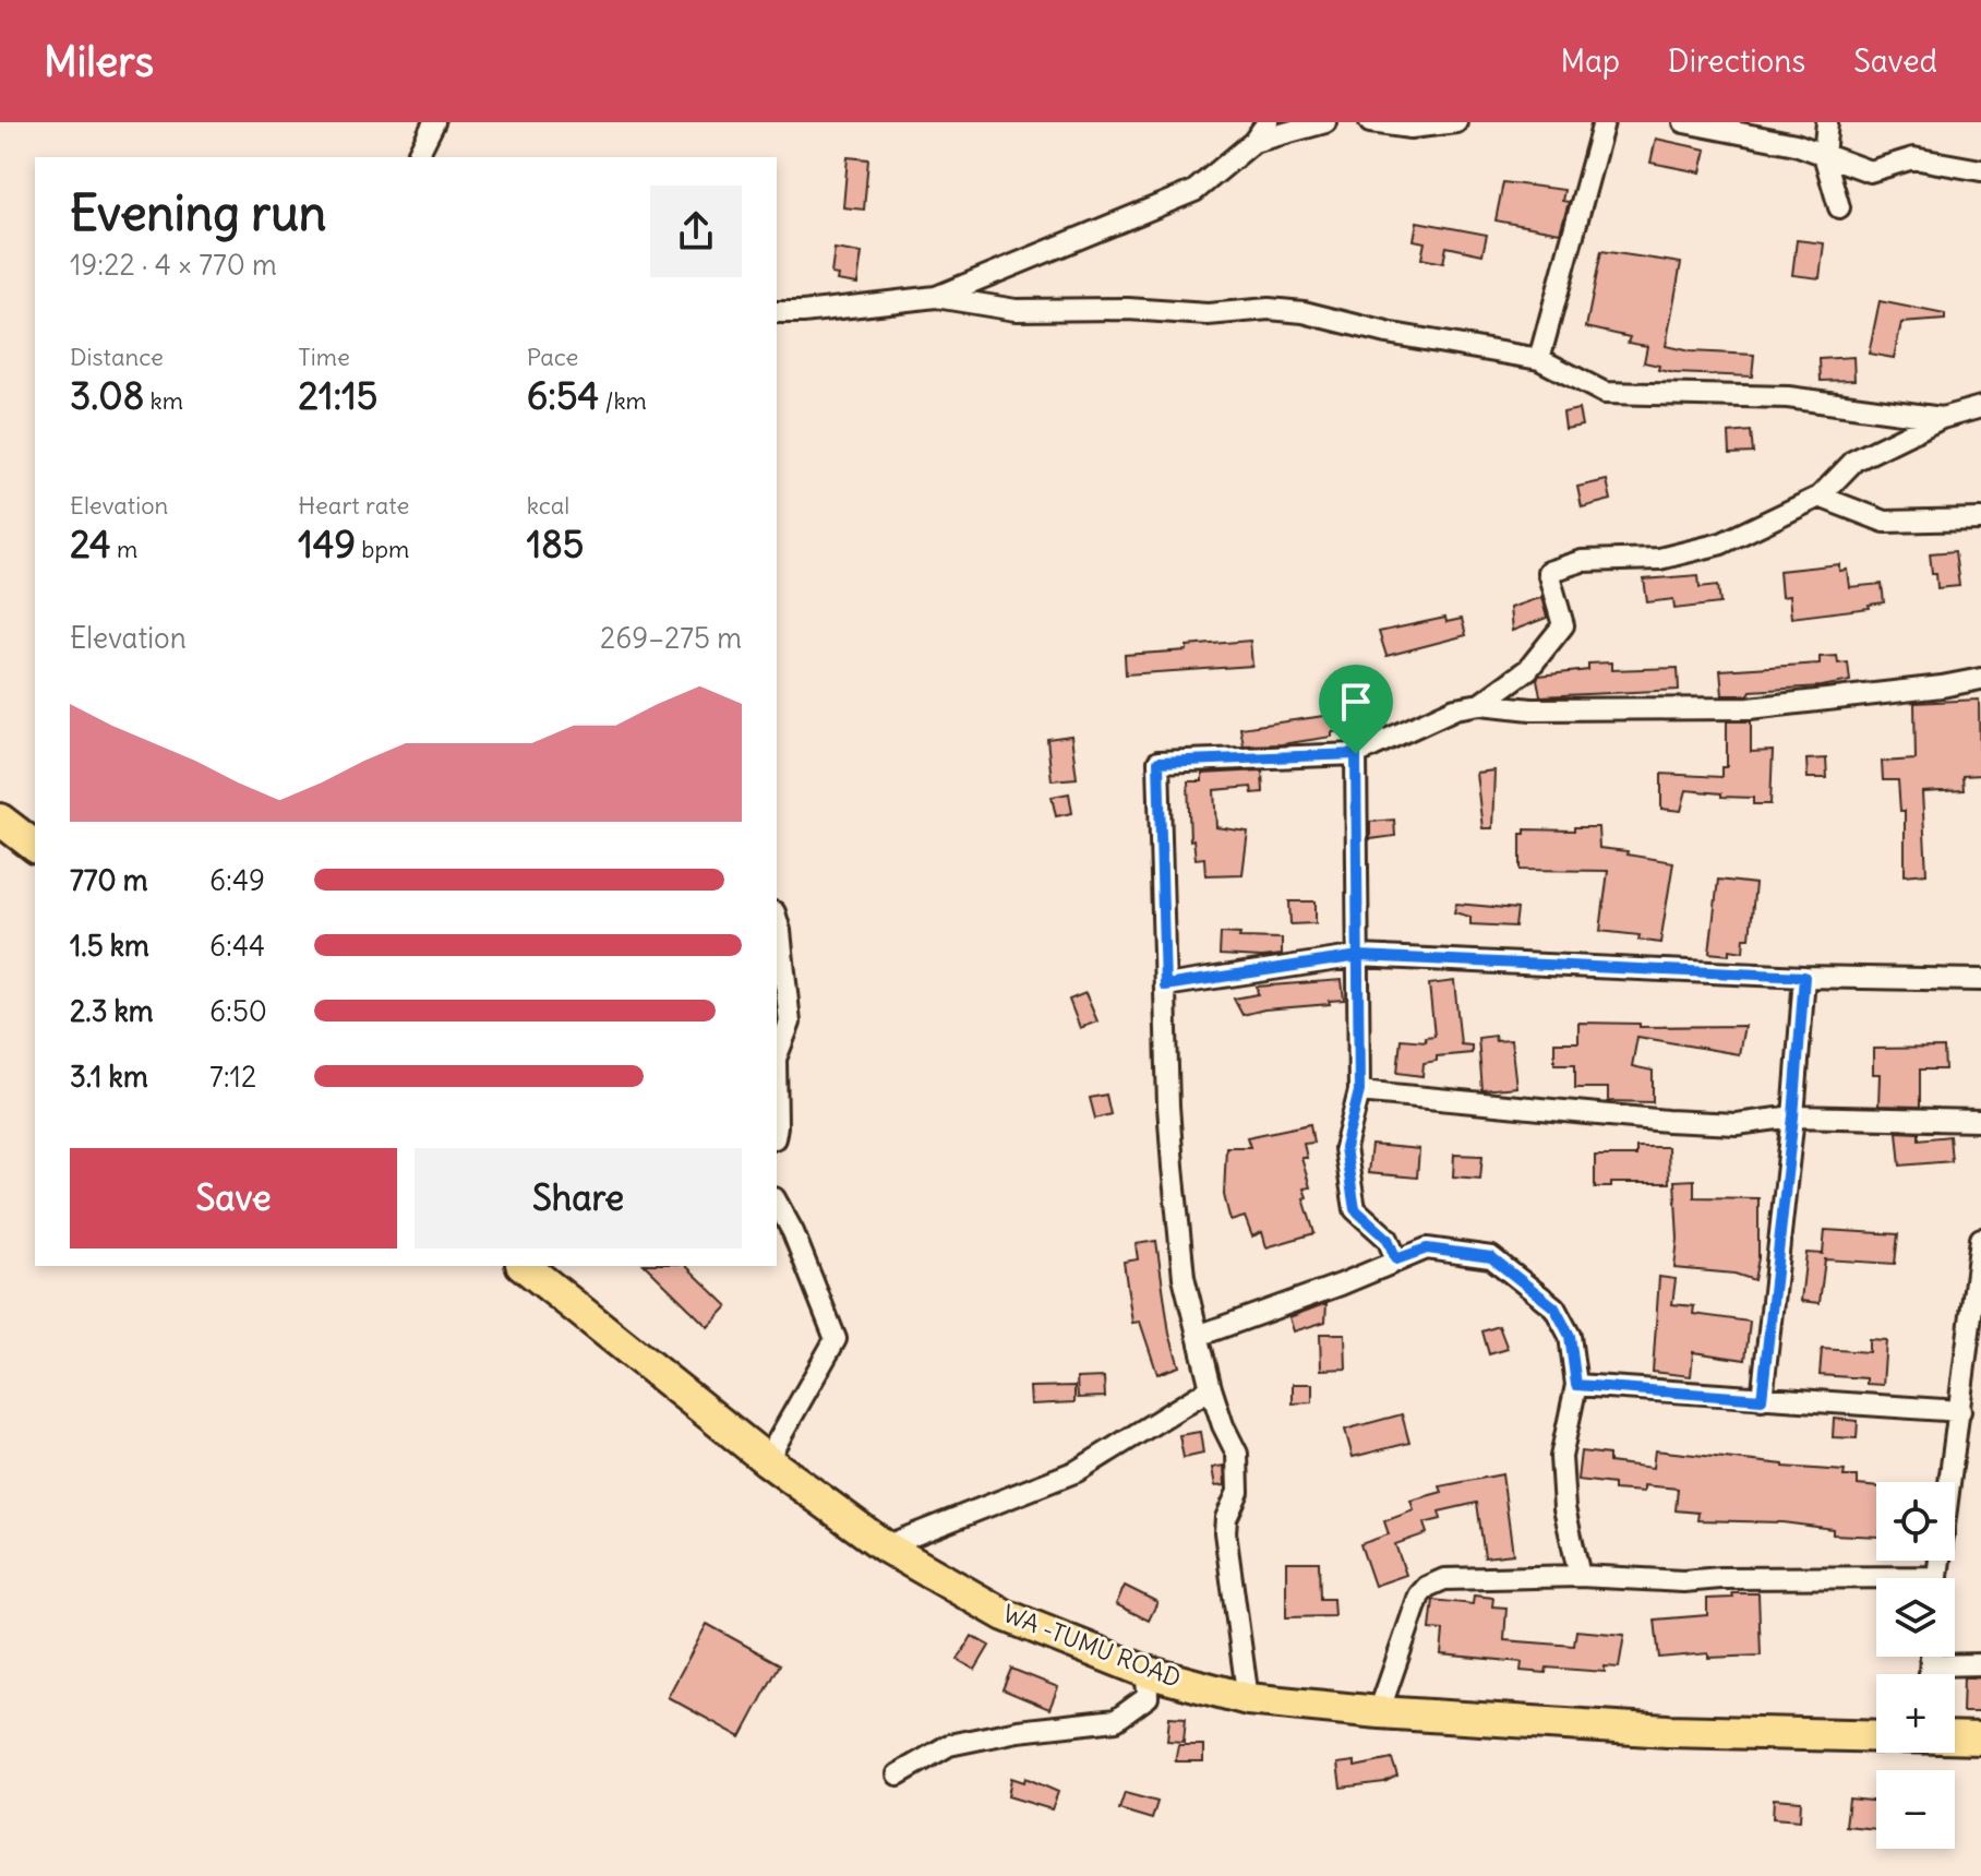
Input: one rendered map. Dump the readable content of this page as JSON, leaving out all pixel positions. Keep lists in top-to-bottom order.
{
  "streets": {
    "highway": ["WA -TUMU ROAD"]
  },
  "page": {
    "header": "Milers",
    "nav": ["Map", "Directions", "Saved"],
    "heading": ["Evening run", "19:22 · 4 × 770 m"],
    "stats": [
      ["Distance", "3.08 km"],
      ["Time", "21:15"],
      ["Pace", "6:54 /km"],
      ["Elevation", "24 m"],
      ["Heart rate", "149 bpm"],
      ["kcal", "185"]
    ],
    "chart": ["Elevation", "269–275 m"],
    "list": [
      {
        "name": "770 m",
        "note": "6:49"
      },
      {
        "name": "1.5 km",
        "note": "6:44"
      },
      {
        "name": "2.3 km",
        "note": "6:50"
      },
      {
        "name": "3.1 km",
        "note": "7:12"
      }
    ],
    "buttons": ["Save", "Share"],
    "map_buttons": ["+", "−"]
  }
}
